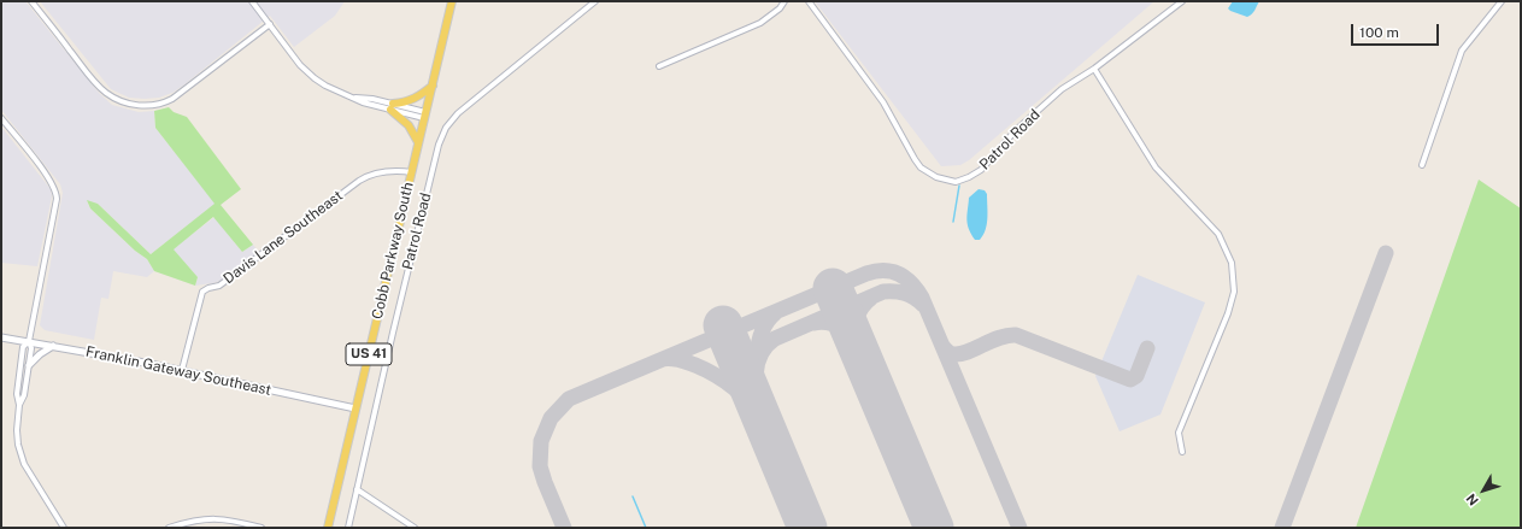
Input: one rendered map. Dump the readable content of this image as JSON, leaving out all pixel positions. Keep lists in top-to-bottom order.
{
  "streets": {
    "main road": ["Cobb Parkway South", "US 41"],
    "street": ["Patrol Road", "Davis Lane Southeast", "Franklin Gateway Southeast"]
  },
  "crossings": [
    ["Davis Lane Southeast", "Cobb Parkway South"],
    ["Davis Lane Southeast", "Franklin Gateway Southeast"],
    ["Cobb Parkway South", "Franklin Gateway Southeast"]
  ],
  "scale_bar": "100 m",
  "north": "bottom left"
}
